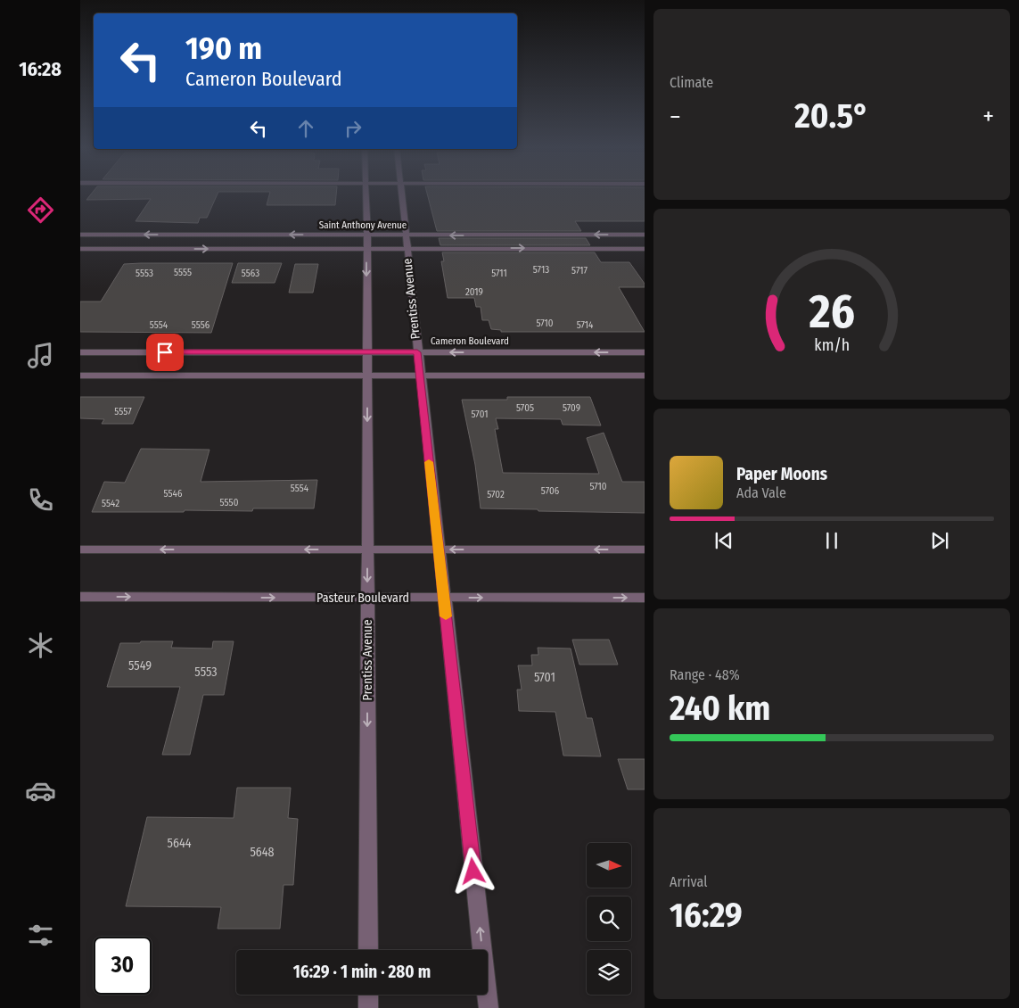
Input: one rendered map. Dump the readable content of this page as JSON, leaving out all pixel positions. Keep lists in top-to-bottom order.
{
  "streets": {
    "street": [
      "Saint Anthony Avenue",
      "Prentiss Avenue",
      "Cameron Boulevard",
      "Pasteur Boulevard"
    ]
  },
  "crossings": [
    ["Saint Anthony Avenue", "Prentiss Avenue"],
    ["Prentiss Avenue", "Cameron Boulevard"],
    ["Prentiss Avenue", "Pasteur Boulevard"]
  ],
  "house_numbers": [
    "5713",
    "5717",
    "5555",
    "5553",
    "5563",
    "5711",
    "2019",
    "5710",
    "5554",
    "5556",
    "5714",
    "5705",
    "5709",
    "5557",
    "5701",
    "5710",
    "5554",
    "5706",
    "5546",
    "5702",
    "5550",
    "5542",
    "5549",
    "5553",
    "5701",
    "5644",
    "5648"
  ],
  "north": "right",
  "page": {
    "tabs": "16:28",
    "tile": [
      "Climate",
      ["Range · 48%", "240 km"],
      ["Arrival", "16:29"]
    ],
    "turn": ["190 m", "Cameron Boulevard"],
    "heat": ["−", "20.5°", "+"],
    "song": ["Paper Moons", "Ada Vale"],
    "limit": "30",
    "trip": "16:29 · 1 min · 280 m",
    "gauge": ["26", "km/h"]
  }
}
